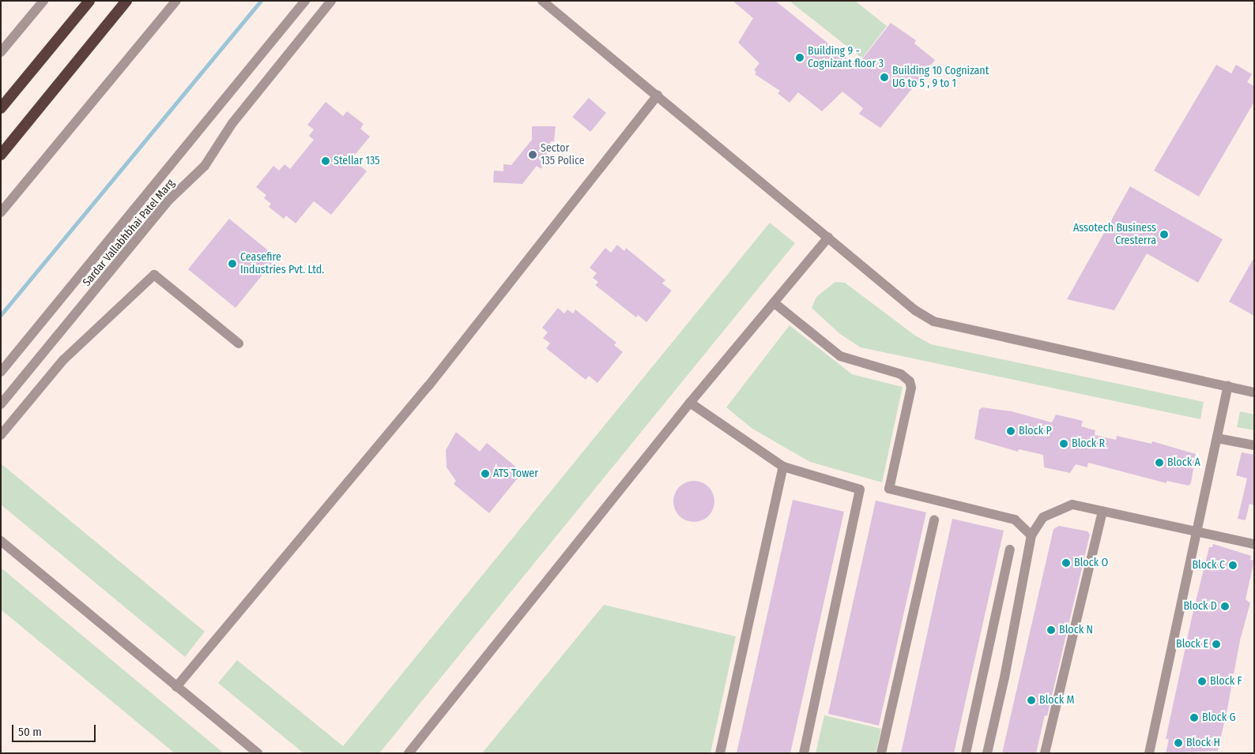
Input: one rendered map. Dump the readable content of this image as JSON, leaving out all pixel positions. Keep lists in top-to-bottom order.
{
  "streets": {
    "street": ["Sardar Vallabhbhai Patel Marg"]
  },
  "places": [
    "Building 9 - Cognizant floor 3",
    "Building 10 Cognizant UG to 5 , 9 to 1",
    "Sector 135 Police",
    "Stellar 135",
    "Assotech Business Cresterra",
    "Ceasefire Industries Pvt. Ltd.",
    "Block P",
    "Block R",
    "Block A",
    "ATS Tower",
    "Block O",
    "Block C",
    "Block D",
    "Block N",
    "Block E",
    "Block F",
    "Block M",
    "Block G",
    "Block H"
  ],
  "scale_bar": "50 m"
}
